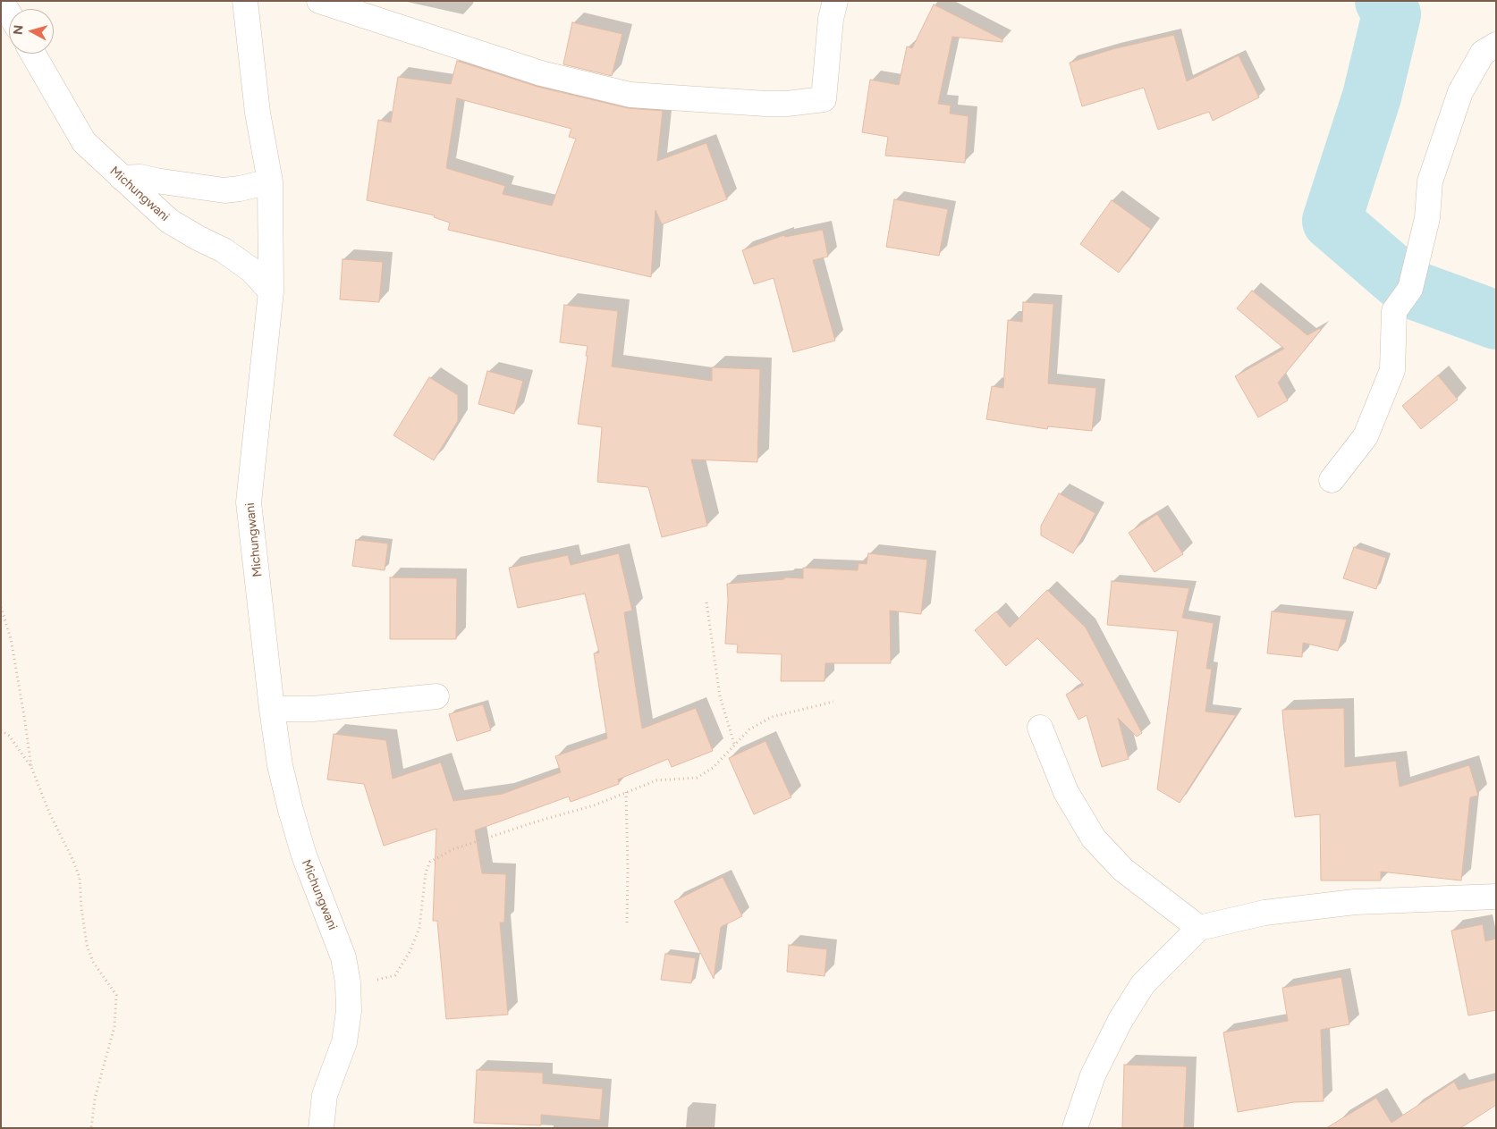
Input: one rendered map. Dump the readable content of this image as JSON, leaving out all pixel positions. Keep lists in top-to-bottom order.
{
  "streets": {
    "street": ["Michungwani"]
  },
  "north": "left"
}
